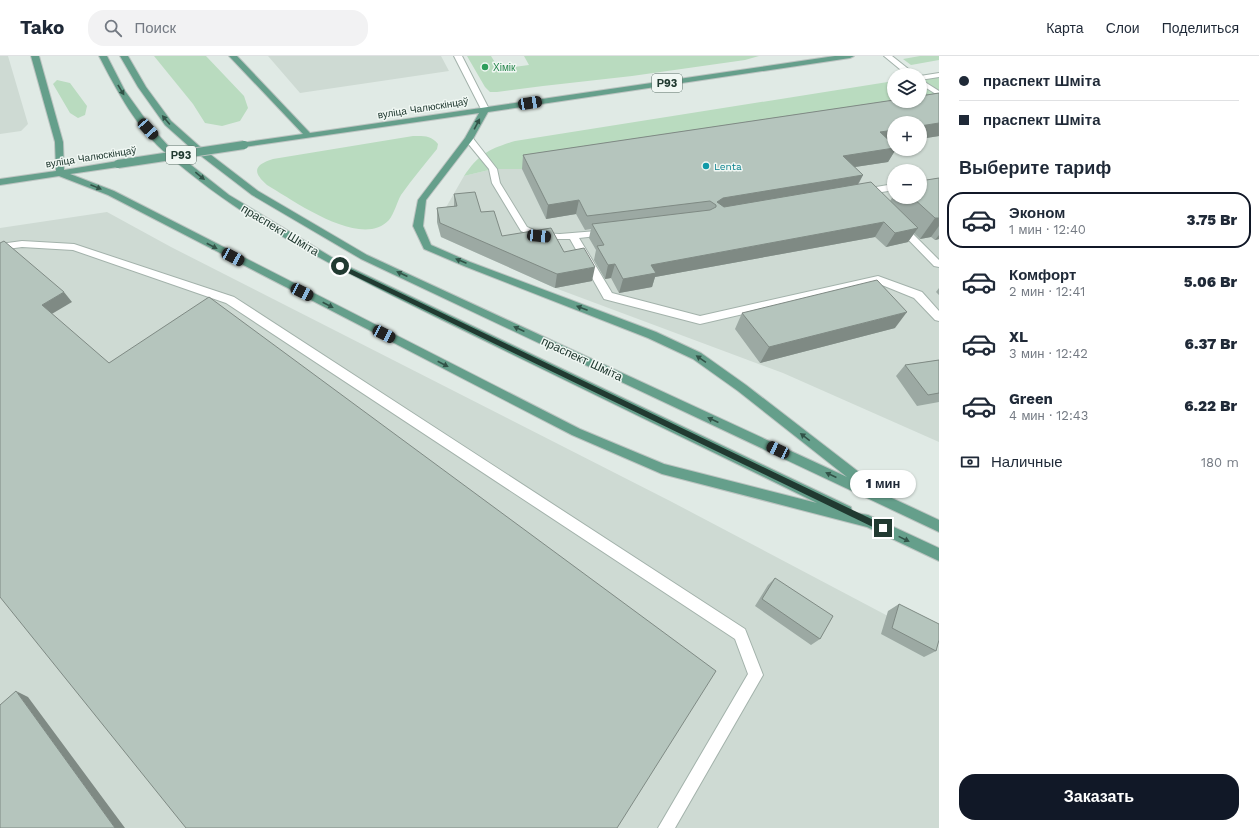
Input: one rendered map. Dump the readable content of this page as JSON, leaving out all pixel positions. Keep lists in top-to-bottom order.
{
  "streets": {
    "main road": ["Р93", "вуліца Чалюскінцаў", "праспект Шміта"]
  },
  "places": ["Хімік", "Lenta"],
  "page": {
    "header": "Tako",
    "search": "Поиск",
    "nav": ["Карта", "Слои", "Поделиться"],
    "banner": ["праспект Шміта", "праспект Шміта"],
    "map_buttons": ["+", "−"],
    "heading": "Выберите тариф",
    "list": [
      {
        "name": "Эконом",
        "note": "1 мин · 12:40",
        "value": "3.75 Br"
      },
      {
        "name": "Комфорт",
        "note": "2 мин · 12:41",
        "value": "5.06 Br"
      },
      {
        "name": "XL",
        "note": "3 мин · 12:42",
        "value": "6.37 Br"
      },
      {
        "name": "Green",
        "note": "4 мин · 12:43",
        "value": "6.22 Br"
      }
    ],
    "pay": ["Наличные", "180 m"],
    "bubble": "1 мин",
    "buttons": "Заказать"
  }
}
